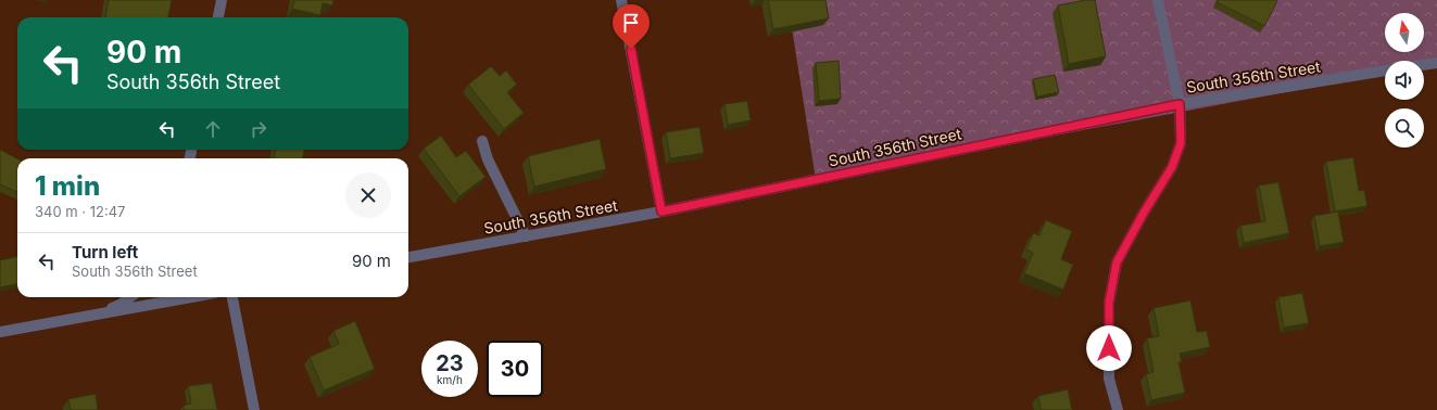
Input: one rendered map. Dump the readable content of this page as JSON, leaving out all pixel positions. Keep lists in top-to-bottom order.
{
  "streets": {
    "street": ["South 356th Street"]
  },
  "north": "top",
  "page": {
    "turn": ["90 m", "South 356th Street"],
    "heading": ["1 min", "340 m · 12:47"],
    "list": [
      {
        "name": "Turn left",
        "note": "South 356th Street",
        "value": "90 m"
      }
    ],
    "speed": "23 km/h",
    "limit": "30"
  }
}
